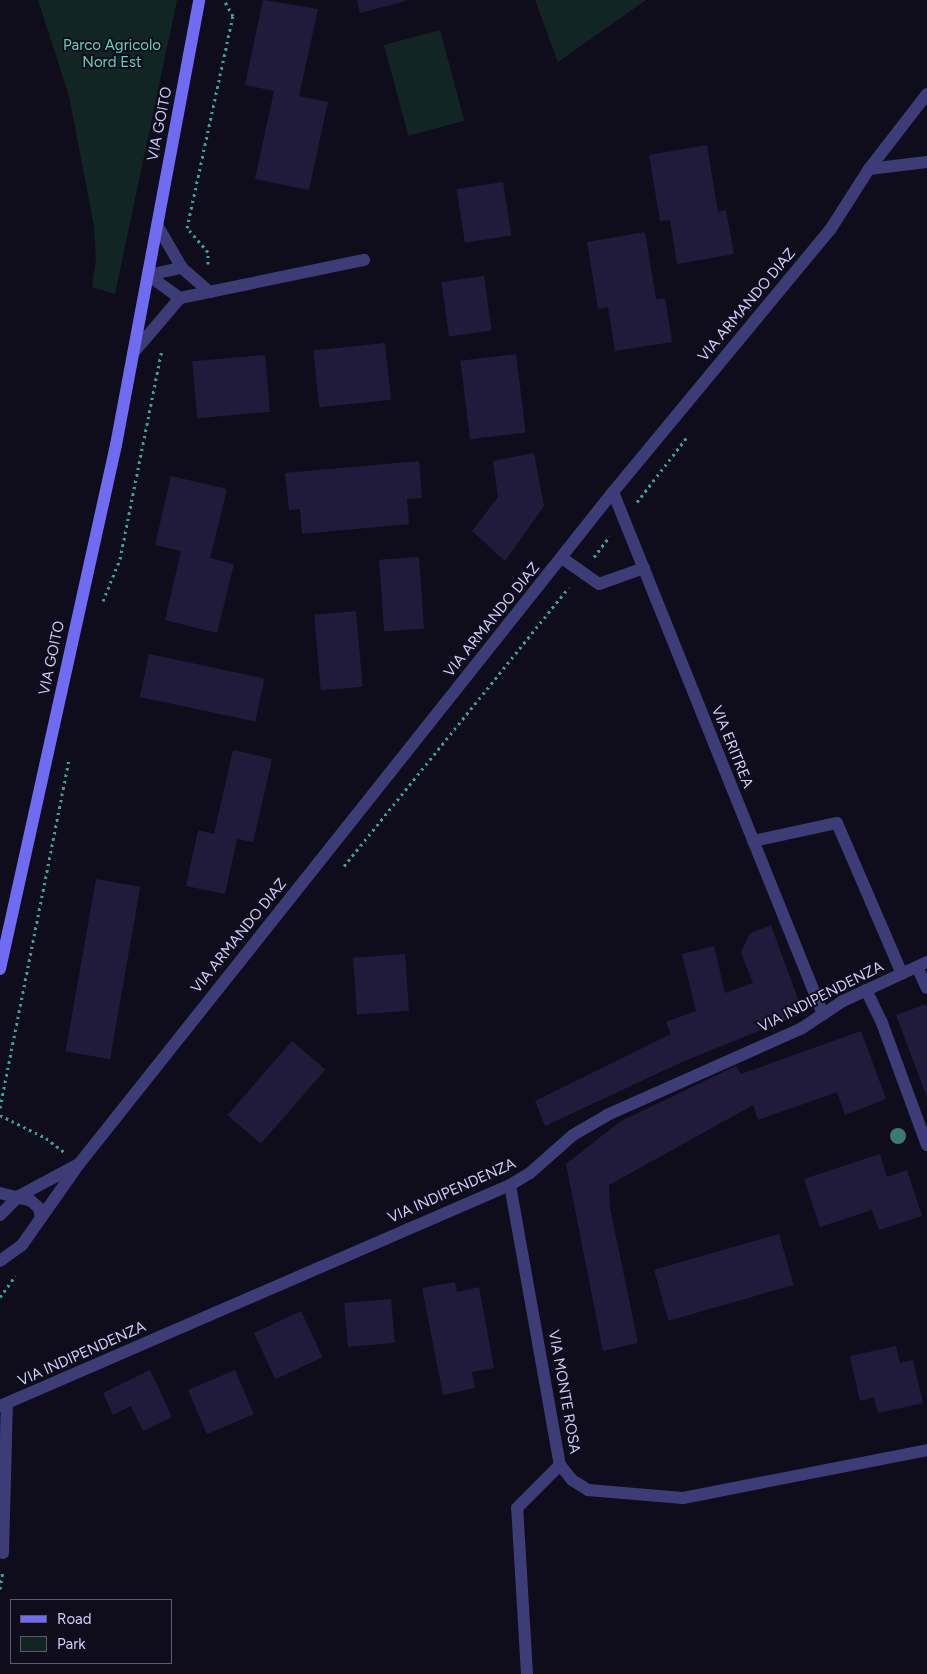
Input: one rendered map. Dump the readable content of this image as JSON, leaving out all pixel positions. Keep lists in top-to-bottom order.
{
  "streets": {
    "street": [
      "VIA GOITO",
      "VIA ARMANDO DIAZ",
      "VIA ERITREA",
      "VIA INDIPENDENZA",
      "VIA MONTE ROSA"
    ]
  },
  "crossings": [
    ["VIA ARMANDO DIAZ", "VIA ERITREA"],
    ["VIA ERITREA", "VIA INDIPENDENZA"],
    ["VIA INDIPENDENZA", "VIA MONTE ROSA"]
  ],
  "parks": ["Parco Agricolo Nord Est"],
  "legend": ["Road", "Park"]
}
